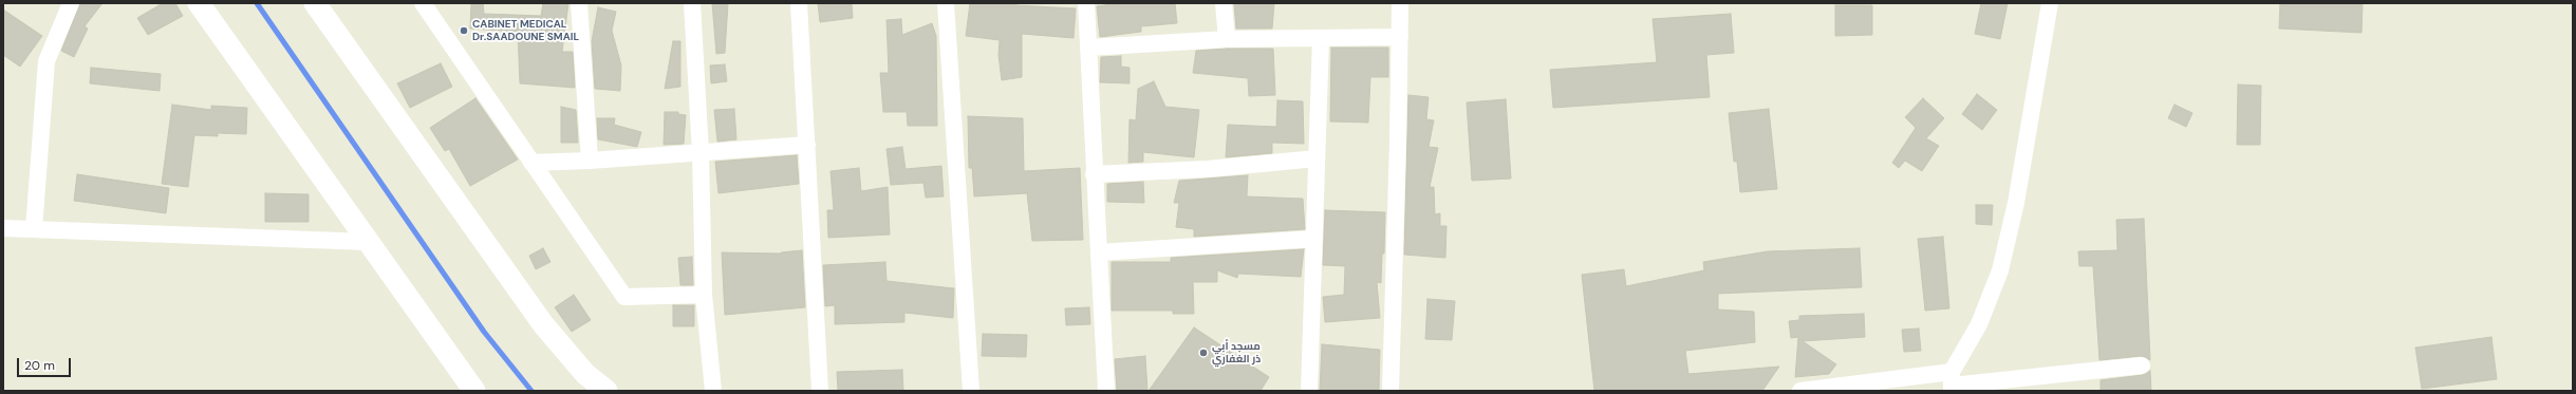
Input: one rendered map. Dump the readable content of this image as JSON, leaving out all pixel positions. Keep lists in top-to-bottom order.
{
  "places": ["CABINET MEDICAL Dr.SAADOUNE SMAIL", "مسجد أبي ذر الغفاري"],
  "scale_bar": "20 m"
}
